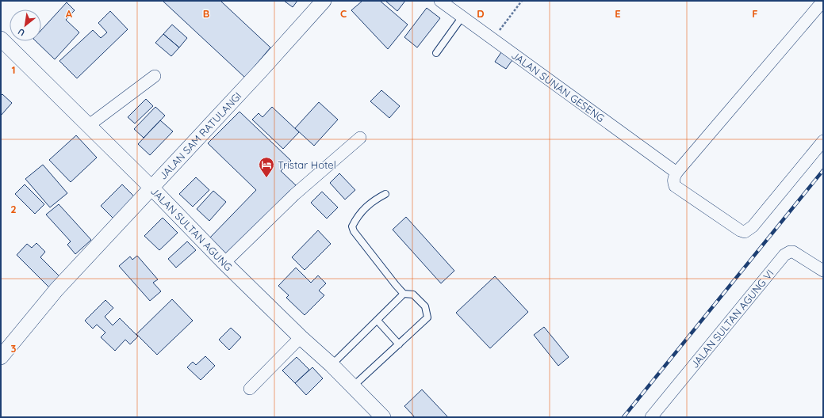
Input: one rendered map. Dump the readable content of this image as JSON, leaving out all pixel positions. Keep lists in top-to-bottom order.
{
  "streets": {
    "street": [
      "JALAN SUNAN GESENG",
      "JALAN SAM RATULANGI",
      "JALAN SULTAN AGUNG",
      "JALAN SULTAN AGUNG VI"
    ]
  },
  "crossings": [
    ["JALAN SAM RATULANGI", "JALAN SULTAN AGUNG"]
  ],
  "places": {
    "hotel": ["Tristar Hotel"]
  },
  "north": "bottom left",
  "grid": {
    "columns": [
      "A",
      "B",
      "C",
      "D",
      "E",
      "F"
    ],
    "rows": ["1", "2", "3"]
  }
}
